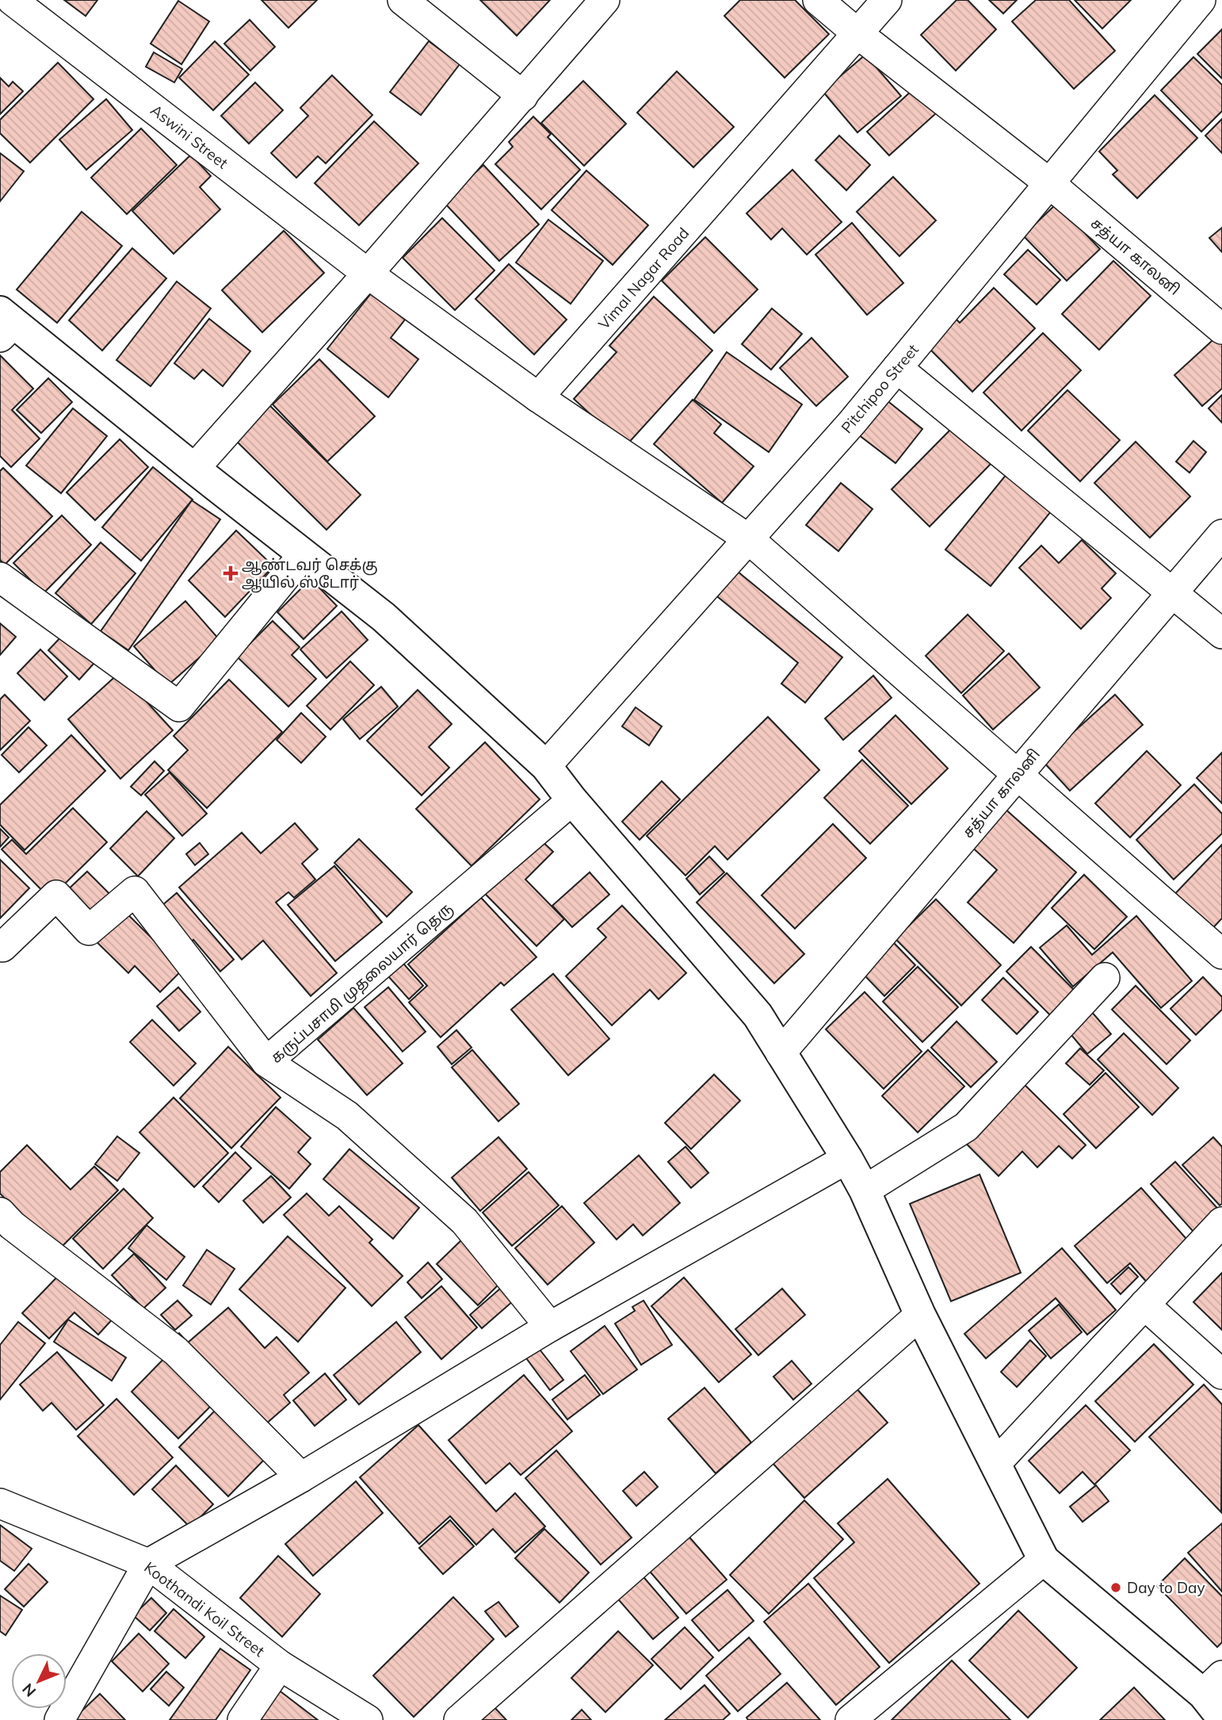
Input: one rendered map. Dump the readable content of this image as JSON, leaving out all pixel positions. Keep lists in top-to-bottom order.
{
  "streets": {
    "street": [
      "Aswini Street",
      "சத்யா காலனி",
      "Vimal Nagar Road",
      "Pitchipoo Street",
      "கருப்பசாமி முதலையார் தெரு",
      "Koothandi Koil Street"
    ]
  },
  "crossings": [
    ["சத்யா காலனி", "Vimal Nagar Road"],
    ["சத்யா காலனி", "Pitchipoo Street"]
  ],
  "places": {
    "health": ["ஆண்டவர் செக்கு ஆயில் ஸ்டோர்"],
    "other": ["Day to Day"]
  },
  "north": "bottom left"
}
